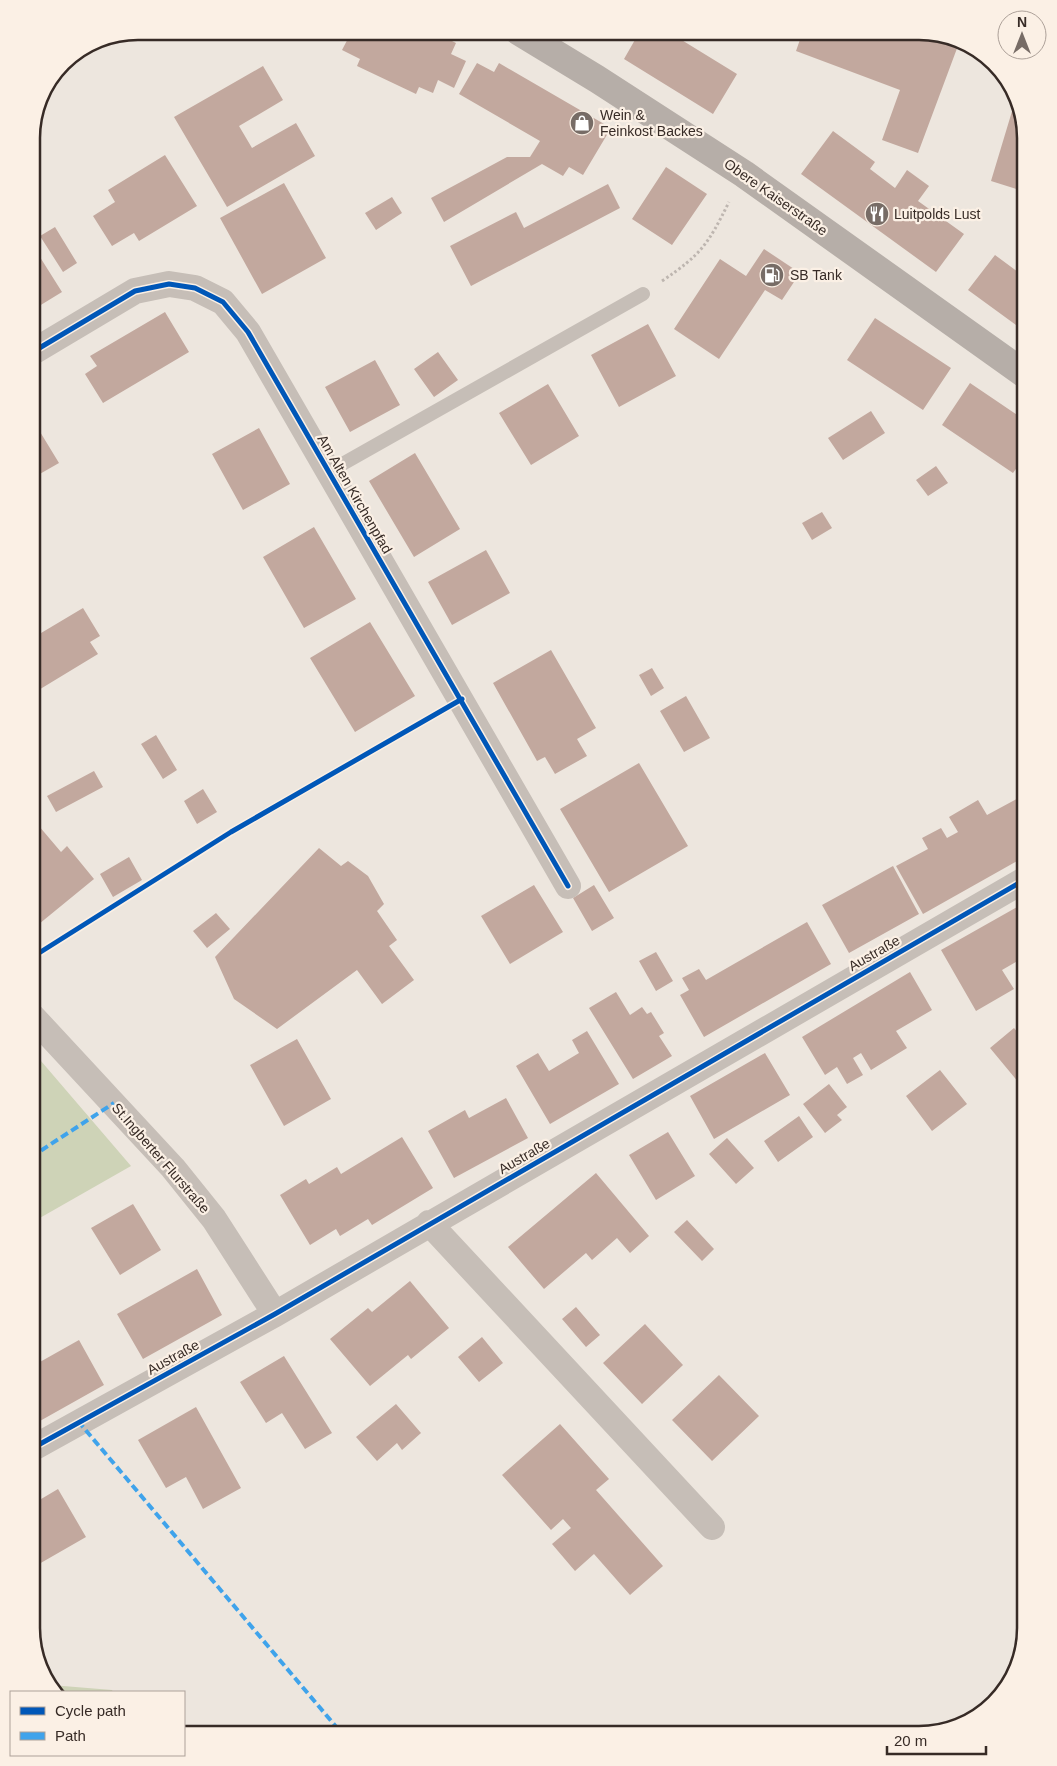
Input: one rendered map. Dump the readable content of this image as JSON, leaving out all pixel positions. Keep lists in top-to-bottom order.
{
  "streets": {
    "main road": ["Obere Kaiserstraße"],
    "street": ["Am Alten Kirchenpfad", "Austraße", "St.Ingberter Flurstraße"]
  },
  "crossings": [
    ["Austraße", "St.Ingberter Flurstraße"]
  ],
  "places": {
    "shop": ["Wein & Feinkost Backes"],
    "restaurant": ["Luitpolds Lust"],
    "fuel station": ["SB Tank"]
  },
  "legend": ["Cycle path", "Path"],
  "scale_bar": "20 m",
  "north": "top"
}
